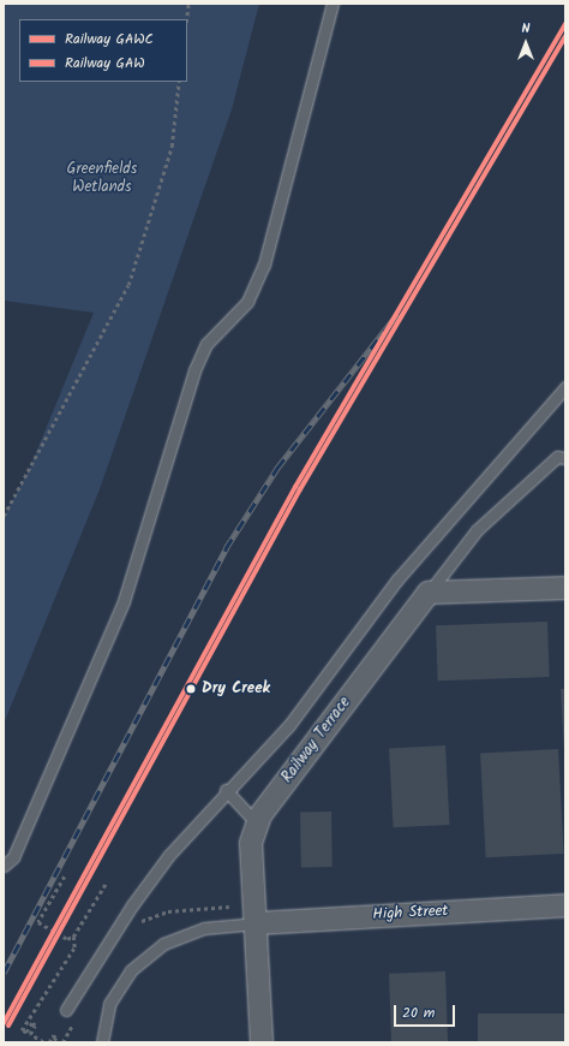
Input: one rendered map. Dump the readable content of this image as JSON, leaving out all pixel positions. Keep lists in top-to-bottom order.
{
  "streets": {
    "street": ["Railway Terrace", "High Street"]
  },
  "crossings": [
    ["Railway Terrace", "High Street"]
  ],
  "parks": ["Greenfields Wetlands"],
  "places": ["Dry Creek"],
  "lines": ["rail line GAWC", "rail line GAW"],
  "legend": ["Railway GAWC", "Railway GAW"],
  "scale_bar": "20 m",
  "north": "top"
}
